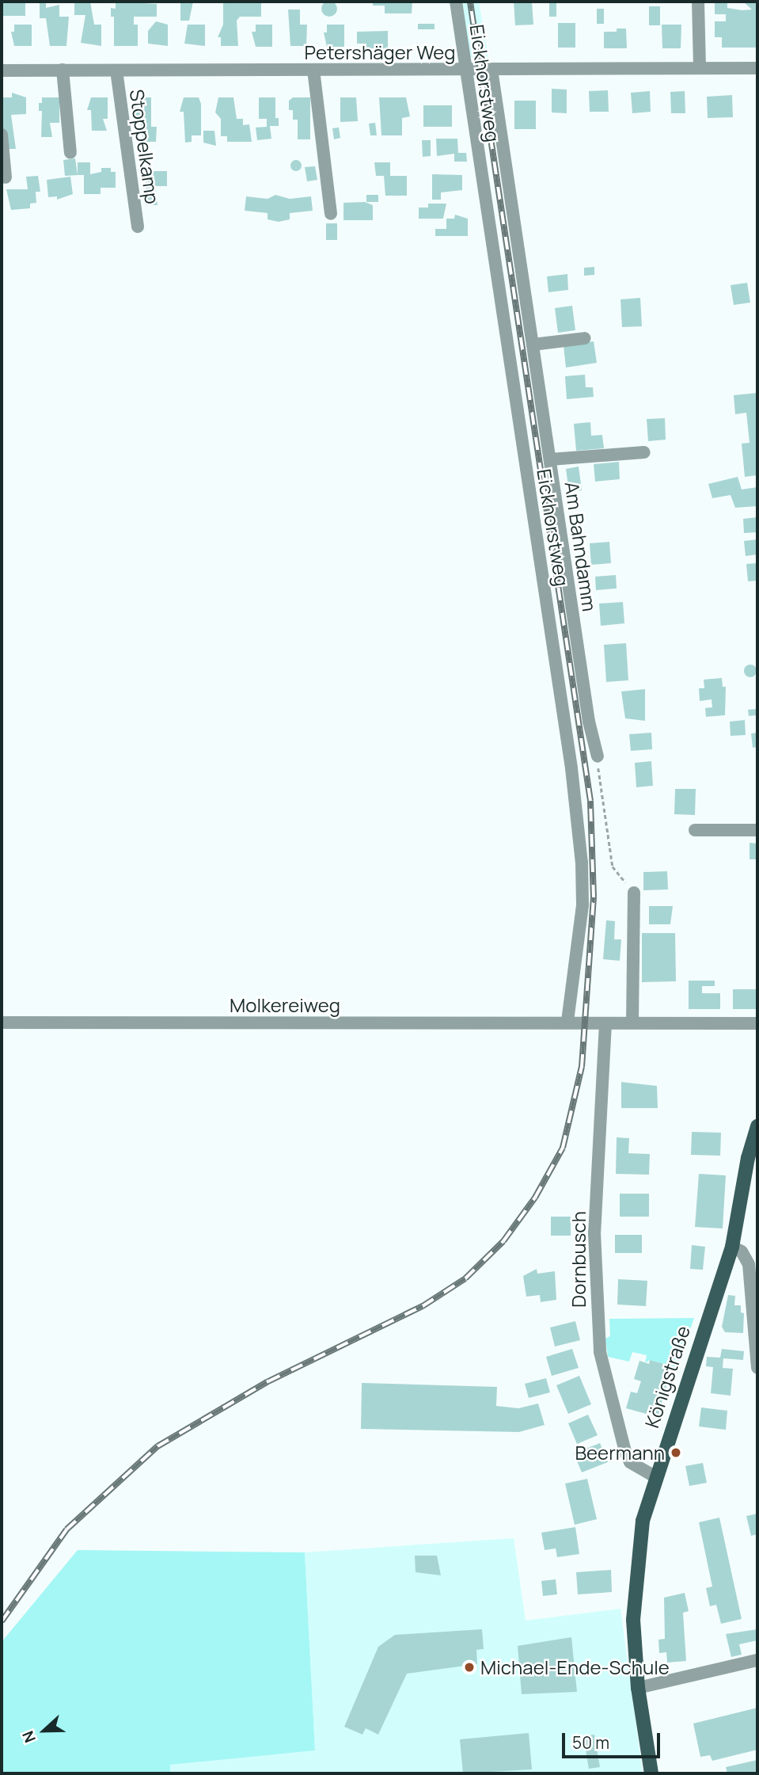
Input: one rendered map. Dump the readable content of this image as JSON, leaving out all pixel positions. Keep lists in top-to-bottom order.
{
  "streets": {
    "main road": ["Königstraße"],
    "street": [
      "Petershäger Weg",
      "Eickhorstweg",
      "Stoppelkamp",
      "Am Bahndamm",
      "Molkereiweg",
      "Dornbusch"
    ]
  },
  "crossings": [
    ["Petershäger Weg", "Eickhorstweg"],
    ["Petershäger Weg", "Stoppelkamp"],
    ["Petershäger Weg", "Am Bahndamm"],
    ["Eickhorstweg", "Molkereiweg"],
    ["Dornbusch", "Königstraße"]
  ],
  "places": ["Beermann", "Michael-Ende-Schule"],
  "scale_bar": "50 m",
  "north": "left"
}
